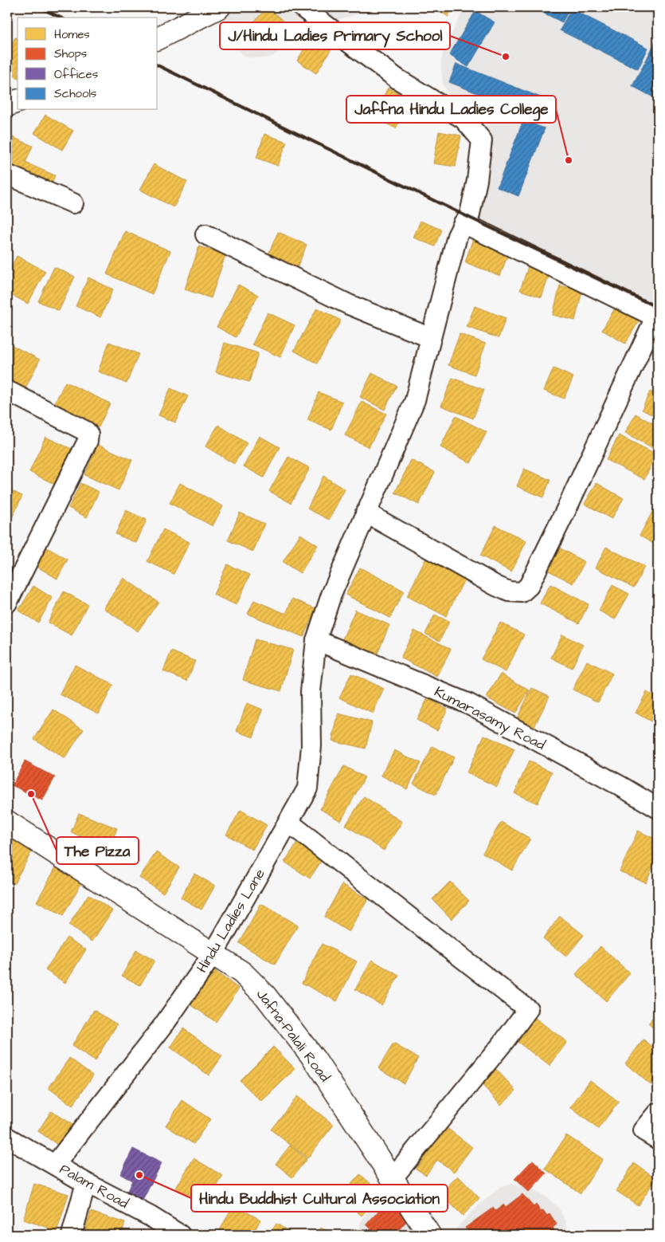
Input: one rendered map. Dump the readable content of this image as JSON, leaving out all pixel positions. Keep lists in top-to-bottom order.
{
  "streets": {
    "main road": ["Jafna-Palali Road"],
    "street": ["Kumarasamy Road", "Hindu Ladies Lane", "Palam Road"]
  },
  "crossings": [
    ["Kumarasamy Road", "Hindu Ladies Lane"],
    ["Hindu Ladies Lane", "Jafna-Palali Road"],
    ["Hindu Ladies Lane", "Palam Road"]
  ],
  "places": [
    "J/Hindu Ladies Primary School",
    "Jaffna Hindu Ladies College",
    "The Pizza",
    "Hindu Buddhist Cultural Association"
  ],
  "legend": [
    "Homes",
    "Shops",
    "Offices",
    "Schools"
  ]
}
